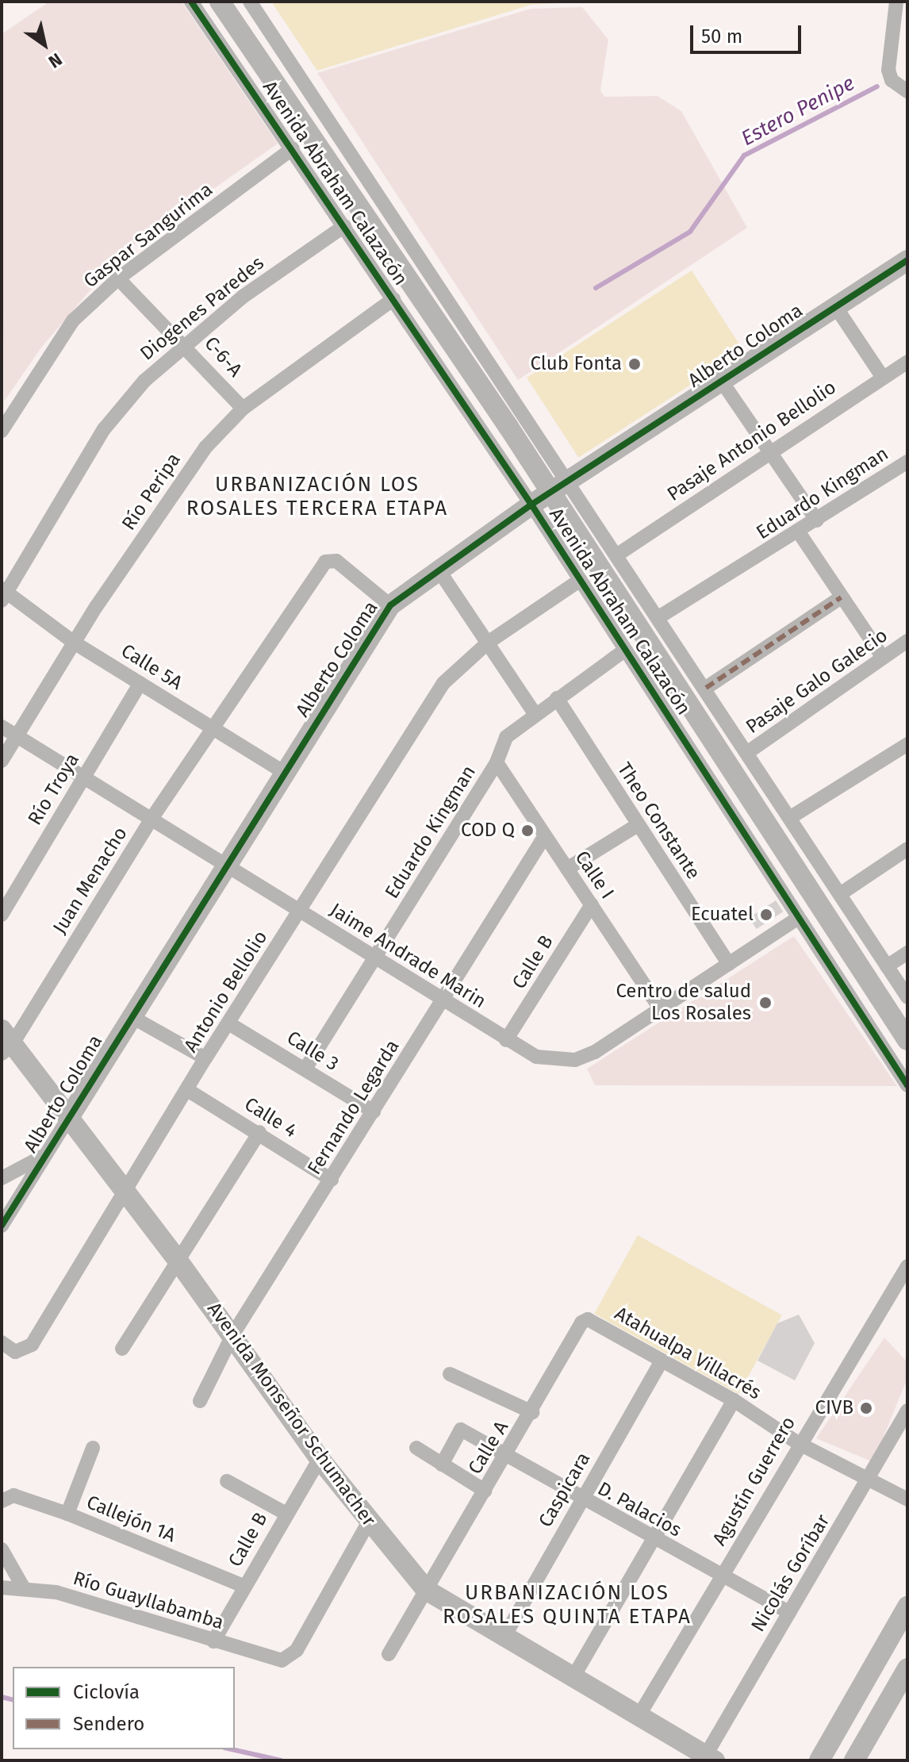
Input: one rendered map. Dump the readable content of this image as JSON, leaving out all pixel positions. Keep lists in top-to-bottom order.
{
  "streets": {
    "street": [
      "Avenida Abraham Calazacón",
      "Gaspar Sangurima",
      "Diogenes Paredes",
      "Alberto Coloma",
      "C-6-A",
      "Pasaje Antonio Bellolio",
      "Río Peripa",
      "Eduardo Kingman",
      "Calle 5A",
      "Pasaje Galo Galecio",
      "Río Troya",
      "Theo Constante",
      "Calle I",
      "Juan Menacho",
      "Jaime Andrade Marin",
      "Calle B",
      "Antonio Bellolio",
      "Calle 3",
      "Fernando Legarda",
      "Calle 4",
      "Atahualpa Villacrés",
      "Avenida Monseñor Schumacher",
      "Calle A",
      "Agustín Guerrero",
      "Caspicara",
      "D. Palacios",
      "Callejón 1A",
      "Nicolás Goríbar",
      "Río Guayllabamba"
    ]
  },
  "crossings": [
    ["Avenida Abraham Calazacón", "Gaspar Sangurima"],
    ["Avenida Abraham Calazacón", "Diogenes Paredes"],
    ["Avenida Abraham Calazacón", "Alberto Coloma"],
    ["Avenida Abraham Calazacón", "Pasaje Antonio Bellolio"],
    ["Avenida Abraham Calazacón", "Río Peripa"],
    ["Avenida Abraham Calazacón", "Eduardo Kingman"],
    ["Avenida Abraham Calazacón", "Pasaje Galo Galecio"],
    ["Avenida Abraham Calazacón", "Jaime Andrade Marin"],
    ["Avenida Abraham Calazacón", "Antonio Bellolio"],
    ["Gaspar Sangurima", "C-6-A"],
    ["Diogenes Paredes", "C-6-A"],
    ["Diogenes Paredes", "Calle 5A"],
    ["Alberto Coloma", "Calle 5A"],
    ["Alberto Coloma", "Juan Menacho"],
    ["Alberto Coloma", "Jaime Andrade Marin"],
    ["Alberto Coloma", "Avenida Monseñor Schumacher"],
    ["C-6-A", "Río Peripa"],
    ["Río Peripa", "Calle 5A"],
    ["Río Peripa", "Jaime Andrade Marin"],
    ["Eduardo Kingman", "Theo Constante"],
    ["Eduardo Kingman", "Calle I"],
    ["Eduardo Kingman", "Jaime Andrade Marin"],
    ["Eduardo Kingman", "Calle 3"],
    ["Calle 5A", "Río Troya"],
    ["Calle 5A", "Juan Menacho"],
    ["Río Troya", "Jaime Andrade Marin"],
    ["Theo Constante", "Jaime Andrade Marin"],
    ["Calle I", "Jaime Andrade Marin"],
    ["Calle I", "Calle B"],
    ["Calle I", "Fernando Legarda"],
    ["Juan Menacho", "Jaime Andrade Marin"],
    ["Juan Menacho", "Avenida Monseñor Schumacher"],
    ["Jaime Andrade Marin", "Calle B"],
    ["Jaime Andrade Marin", "Antonio Bellolio"],
    ["Jaime Andrade Marin", "Fernando Legarda"],
    ["Calle B", "Avenida Monseñor Schumacher"],
    ["Calle B", "Callejón 1A"],
    ["Calle B", "Río Guayllabamba"],
    ["Antonio Bellolio", "Calle 3"],
    ["Antonio Bellolio", "Calle 4"],
    ["Antonio Bellolio", "Avenida Monseñor Schumacher"],
    ["Calle 3", "Fernando Legarda"],
    ["Fernando Legarda", "Calle 4"],
    ["Fernando Legarda", "Avenida Monseñor Schumacher"],
    ["Atahualpa Villacrés", "Calle A"],
    ["Atahualpa Villacrés", "Agustín Guerrero"],
    ["Atahualpa Villacrés", "Caspicara"],
    ["Atahualpa Villacrés", "Nicolás Goríbar"],
    ["Avenida Monseñor Schumacher", "Calle A"],
    ["Avenida Monseñor Schumacher", "Agustín Guerrero"],
    ["Avenida Monseñor Schumacher", "Caspicara"],
    ["Avenida Monseñor Schumacher", "Nicolás Goríbar"],
    ["Avenida Monseñor Schumacher", "Río Guayllabamba"],
    ["Calle A", "D. Palacios"],
    ["Agustín Guerrero", "D. Palacios"],
    ["Caspicara", "D. Palacios"],
    ["D. Palacios", "Nicolás Goríbar"]
  ],
  "districts": ["URBANIZACIÓN LOS ROSALES TERCERA ETAPA", "URBANIZACIÓN LOS ROSALES QUINTA ETAPA"],
  "water": ["Estero Penipe"],
  "places": [
    "Club Fonta",
    "COD Q",
    "Ecuatel",
    "Centro de salud Los Rosales",
    "CIVB"
  ],
  "legend": ["Ciclovía", "Sendero"],
  "scale_bar": "50 m",
  "north": "bottom right"
}
